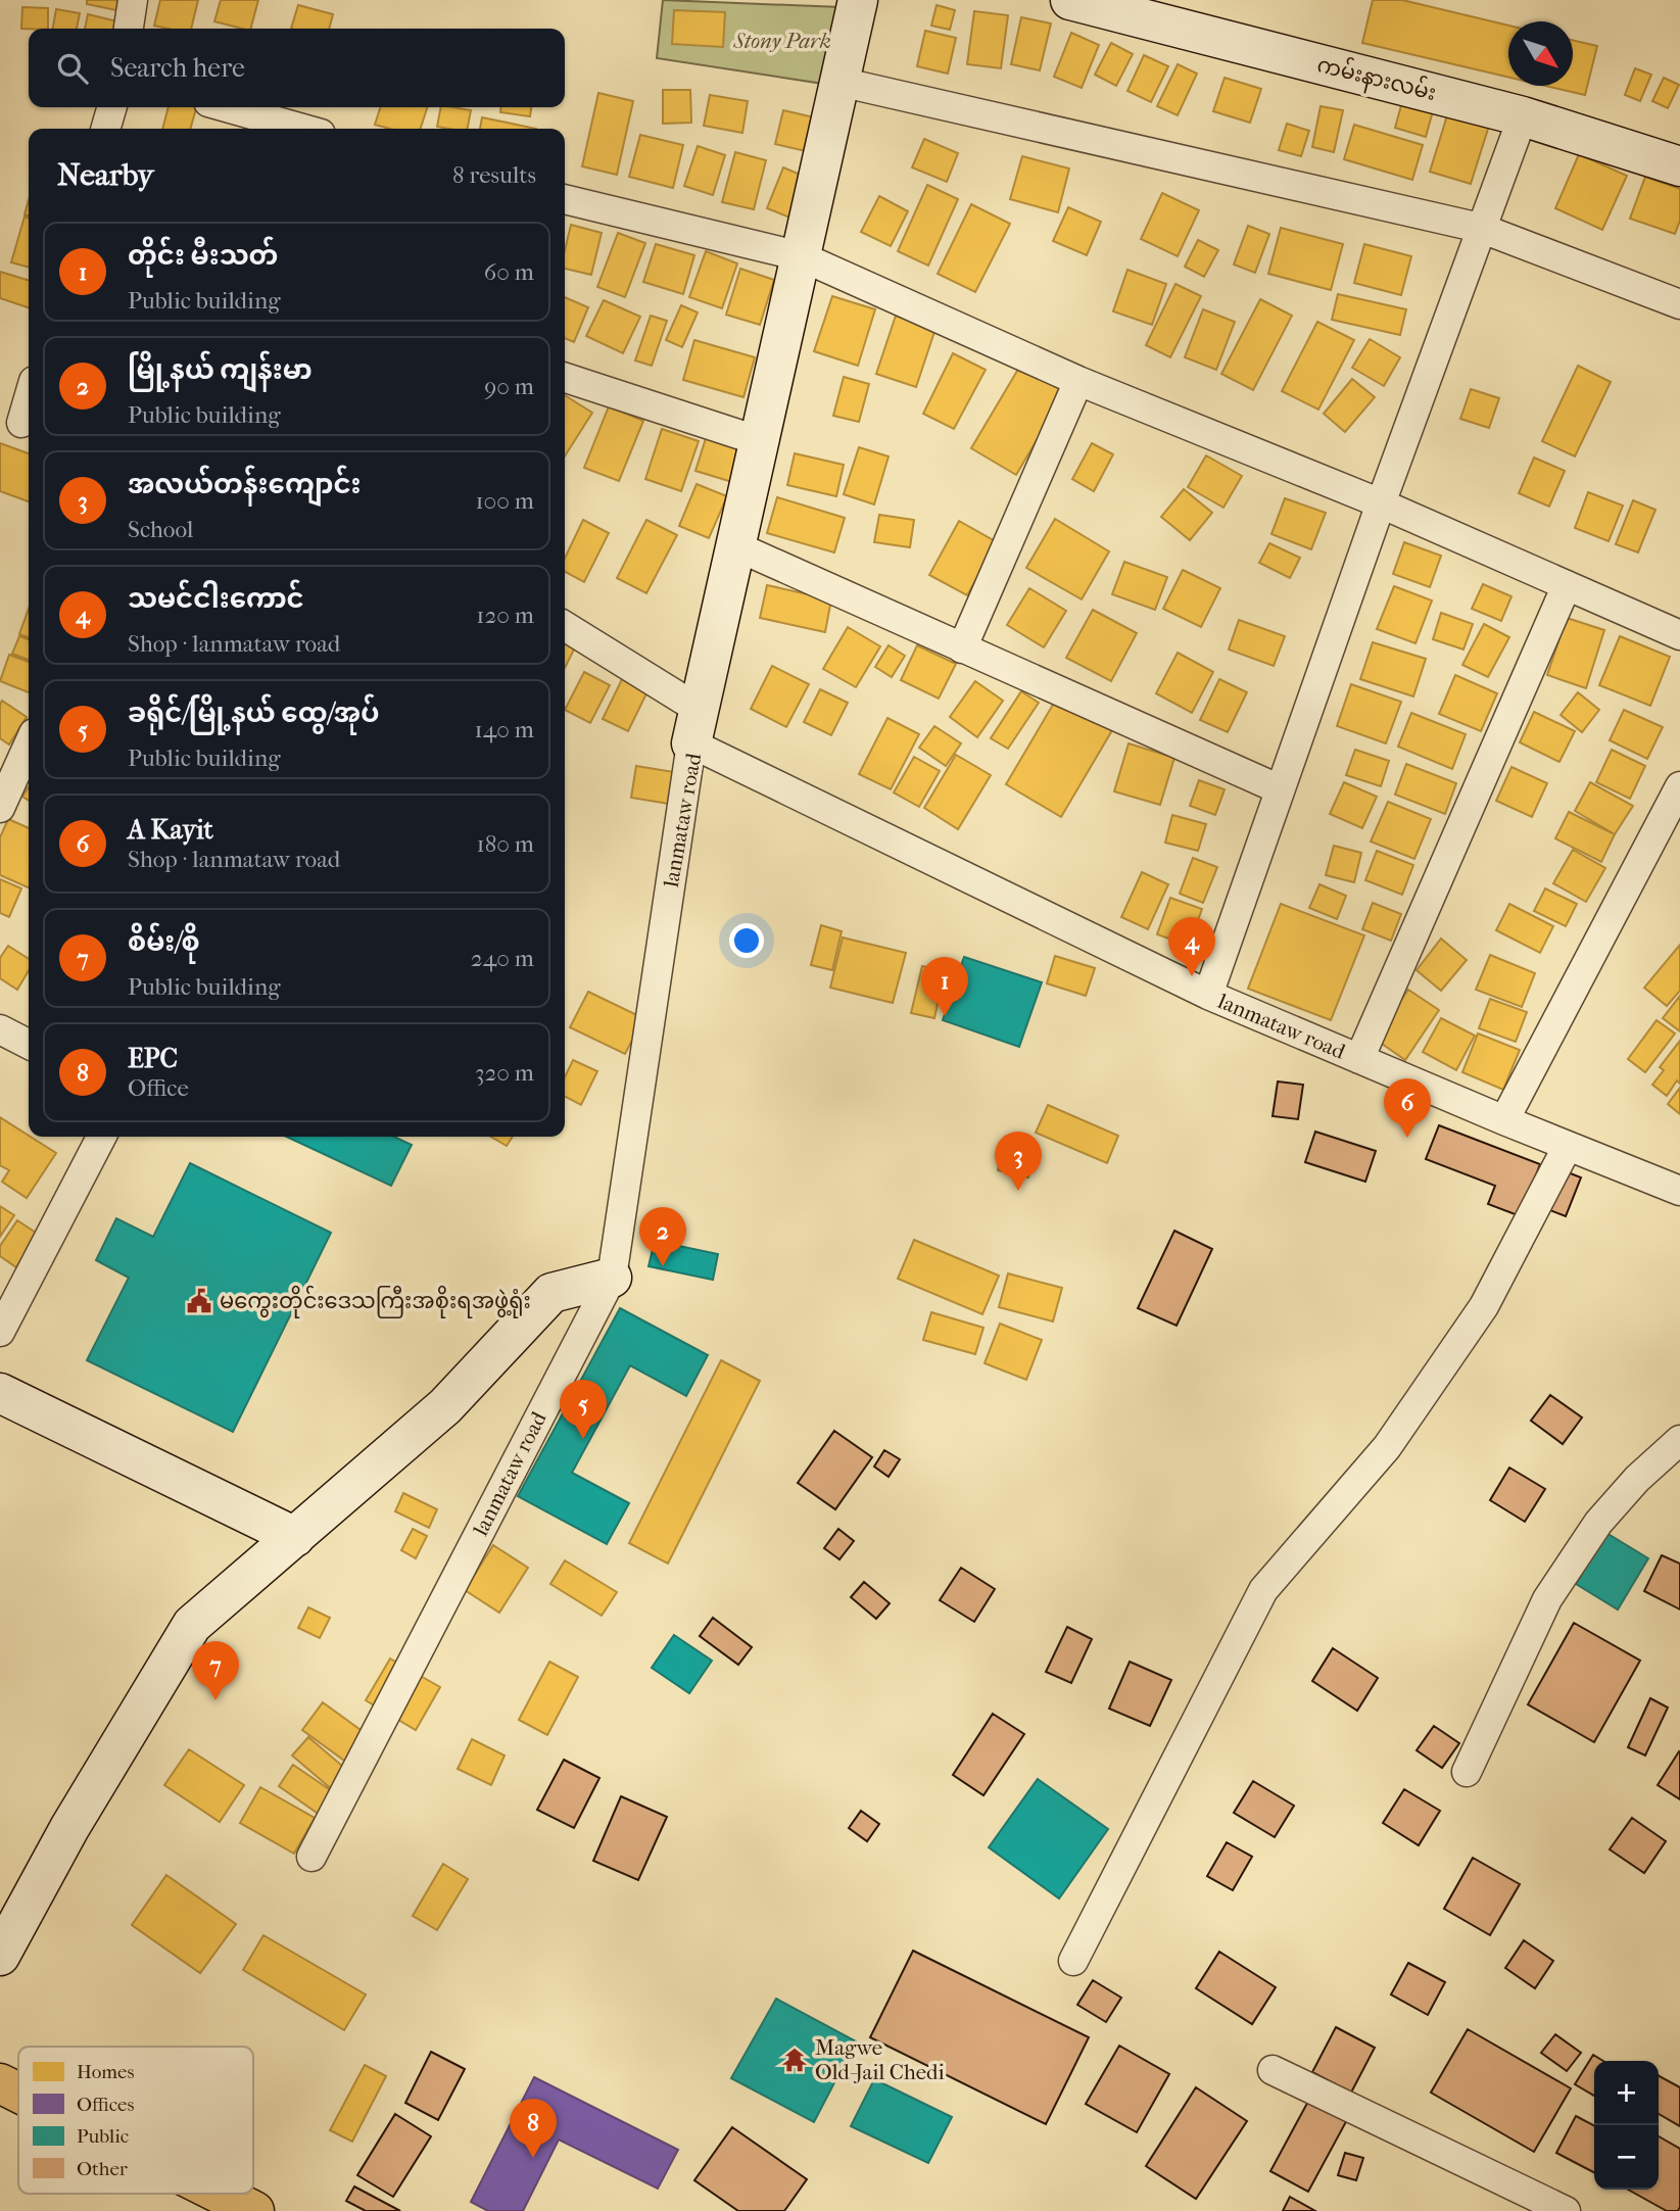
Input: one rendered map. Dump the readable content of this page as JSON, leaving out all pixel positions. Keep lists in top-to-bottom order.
{
  "streets": {
    "street": ["ကမ်းနားလမ်း", "lanmataw road"]
  },
  "parks": ["Stony Park"],
  "places": {
    "public building": ["မကွေးတိုင်းဒေသကြီးအစိုးရအဖွဲ့ရုံး"],
    "temple": ["Magwe Old-Jail Chedi"]
  },
  "legend": [
    "Homes",
    "Offices",
    "Public",
    "Other"
  ],
  "north": "bottom right",
  "page": {
    "search": "Search here",
    "heading": ["Nearby", "8 results"],
    "list": [
      {
        "mark": "1",
        "name": "တိုင်း မီးသတ်",
        "note": "Public building",
        "value": "60 m"
      },
      {
        "mark": "2",
        "name": "မြို့နယ် ကျန်းမာ",
        "note": "Public building",
        "value": "90 m"
      },
      {
        "mark": "3",
        "name": "အလယ်တန်းကျောင်း",
        "note": "School",
        "value": "100 m"
      },
      {
        "mark": "4",
        "name": "သမင်ငါးကောင်",
        "note": "Shop · lanmataw road",
        "value": "120 m"
      },
      {
        "mark": "5",
        "name": "ခရိုင်/မြို့နယ် ထွေ/အုပ်",
        "note": "Public building",
        "value": "140 m"
      },
      {
        "mark": "6",
        "name": "A Kayit",
        "note": "Shop · lanmataw road",
        "value": "180 m"
      },
      {
        "mark": "7",
        "name": "စိမ်း/စို",
        "note": "Public building",
        "value": "240 m"
      },
      {
        "mark": "8",
        "name": "EPC",
        "note": "Office",
        "value": "320 m"
      }
    ],
    "pins": [
      "4",
      "1",
      "6",
      "3",
      "2",
      "5",
      "7",
      "8"
    ],
    "map_buttons": ["+", "−"]
  }
}
